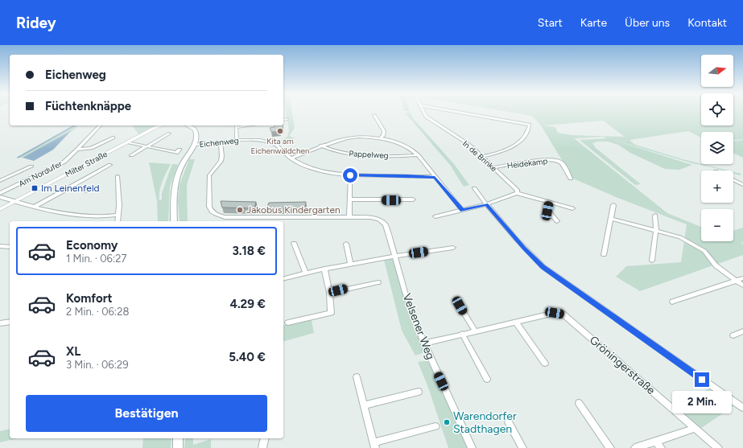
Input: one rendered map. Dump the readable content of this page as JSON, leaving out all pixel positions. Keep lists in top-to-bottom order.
{
  "streets": {
    "street": [
      "Eichenweg",
      "Pappelweg",
      "In de Brinke",
      "Heidekamp",
      "Milter Straße",
      "Am Nordufer",
      "Velsener Weg",
      "Gröningerstraße"
    ]
  },
  "crossings": [
    ["In de Brinke", "Heidekamp"],
    ["Velsener Weg", "Gröningerstraße"]
  ],
  "places": {
    "other": ["Kita am Eichenwäldchen", "Jakobus Kindergarten", "Warendorfer Stadthagen"],
    "transit": ["Im Leinenfeld"]
  },
  "north": "right",
  "page": {
    "header": "Ridey",
    "nav": [
      "Start",
      "Karte",
      "Über uns",
      "Kontakt"
    ],
    "map_buttons": ["+", "−"],
    "banner": ["Eichenweg", "Füchtenknäppe"],
    "list": [
      {
        "name": "Economy",
        "note": "1 Min. · 06:27",
        "value": "3.18 €"
      },
      {
        "name": "Komfort",
        "note": "2 Min. · 06:28",
        "value": "4.29 €"
      },
      {
        "name": "XL",
        "note": "3 Min. · 06:29",
        "value": "5.40 €"
      }
    ],
    "buttons": "Bestätigen",
    "bubble": "2 Min."
  }
}
